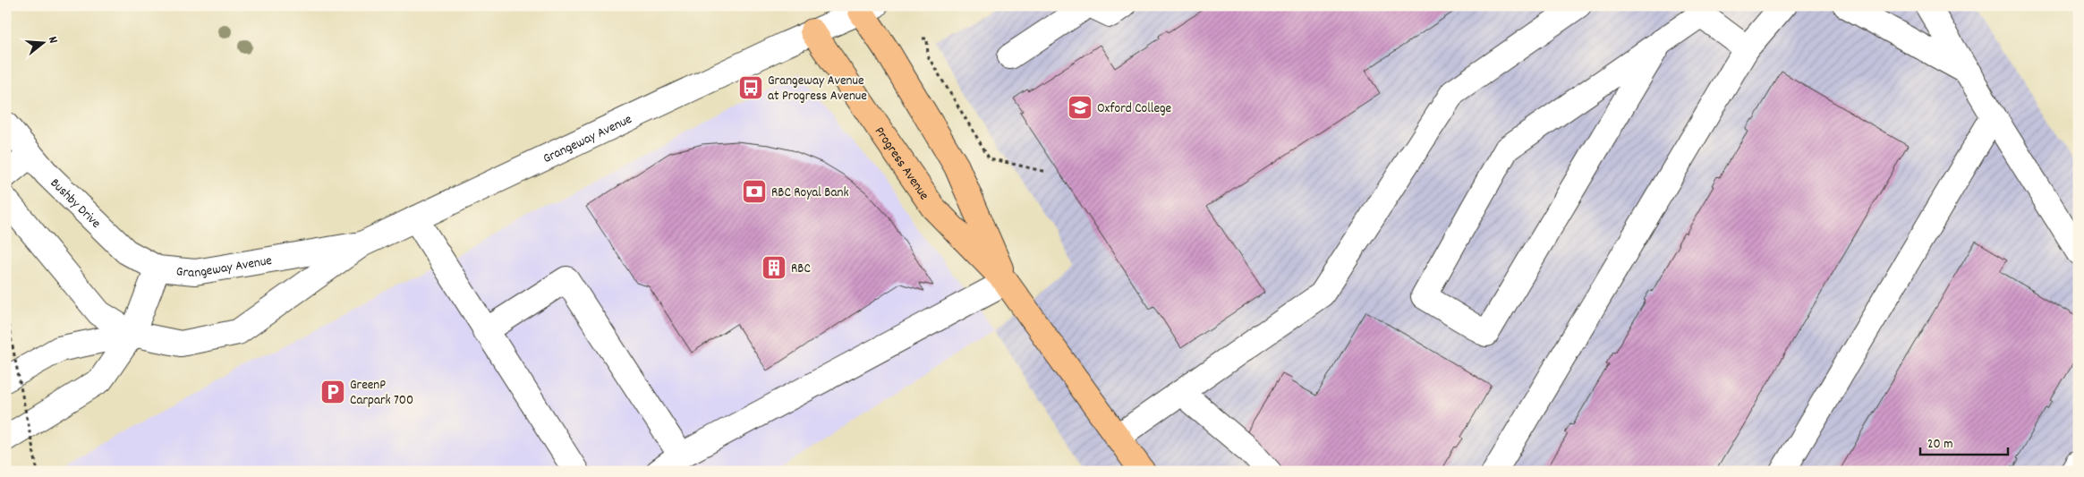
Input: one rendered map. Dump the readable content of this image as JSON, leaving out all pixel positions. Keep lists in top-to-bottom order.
{
  "streets": {
    "main road": ["Progress Avenue"],
    "street": ["Grangeway Avenue", "Bushby Drive"]
  },
  "crossings": [
    ["Grangeway Avenue", "Progress Avenue"],
    ["Grangeway Avenue", "Bushby Drive"]
  ],
  "places": {
    "bus stop": ["Grangeway Avenue at Progress Avenue"],
    "school or university": ["Oxford College"],
    "bank": ["RBC Royal Bank"],
    "building": ["RBC"],
    "parking": ["GreenP Carpark 700"]
  },
  "scale_bar": "20 m",
  "north": "right"
}
